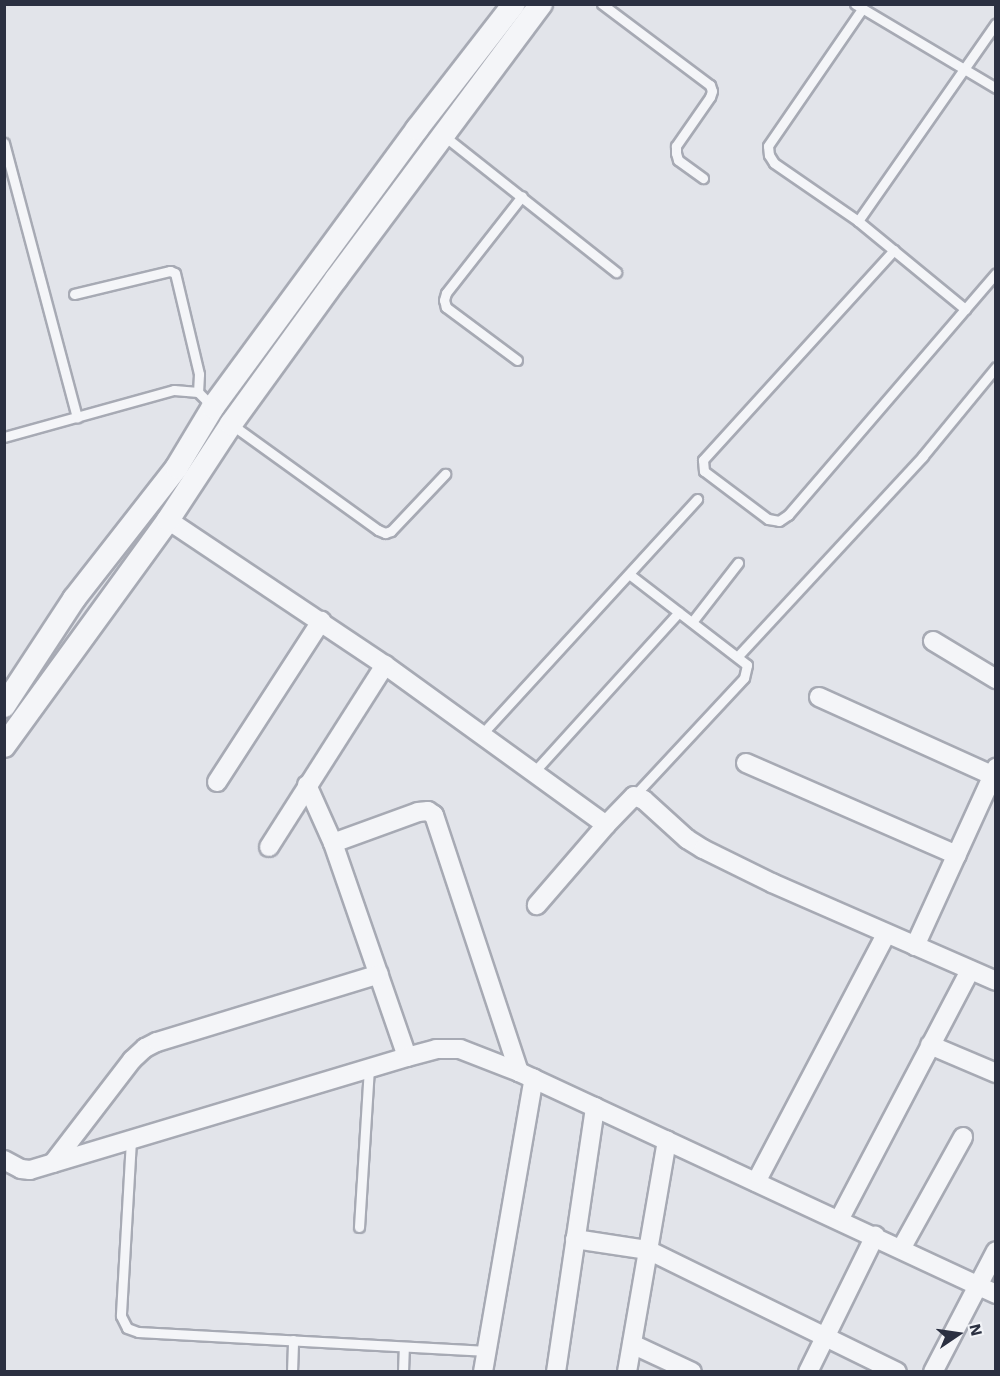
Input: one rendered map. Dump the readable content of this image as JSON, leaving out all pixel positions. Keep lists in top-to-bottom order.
{
  "north": "right"
}
